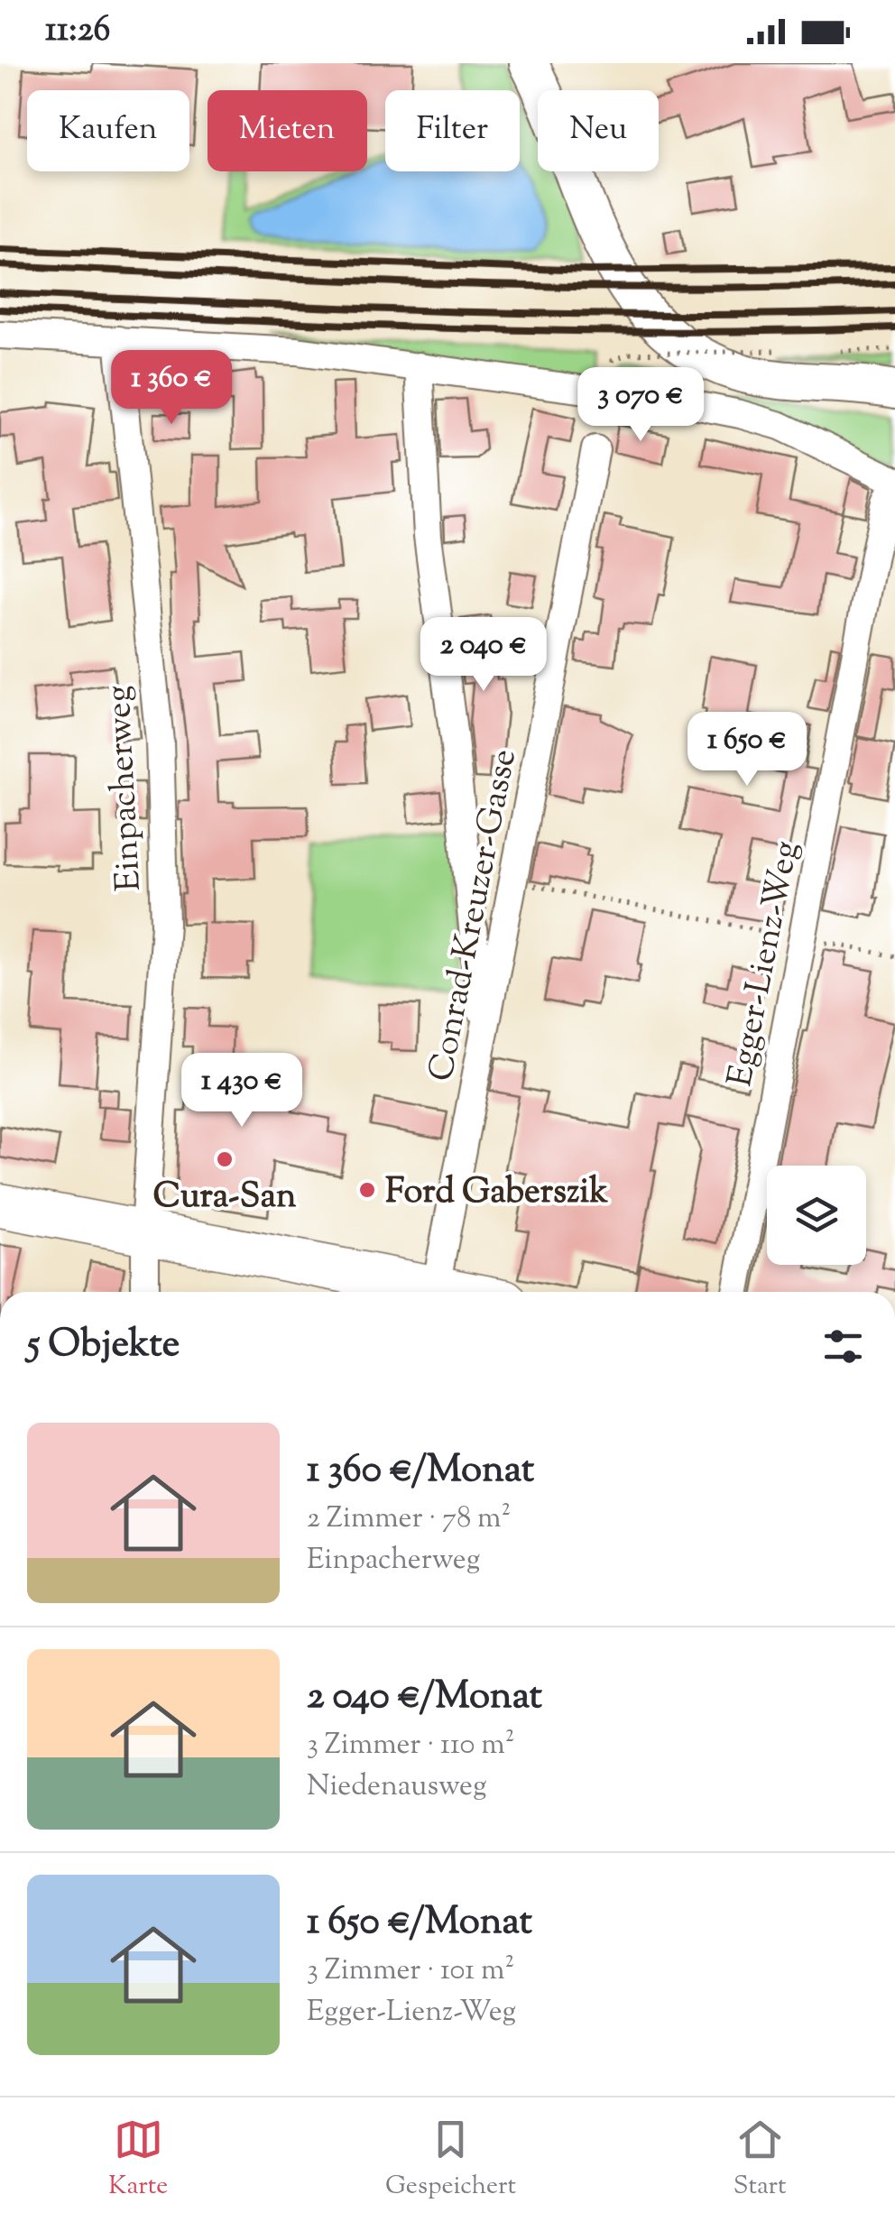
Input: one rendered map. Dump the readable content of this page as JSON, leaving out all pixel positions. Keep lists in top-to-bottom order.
{
  "streets": {
    "street": ["Einpacherweg", "Conrad-Kreuzer-Gasse", "Egger-Lienz-Weg"]
  },
  "places": ["Cura-San", "Ford Gaberszik"],
  "page": {
    "status": "11:26",
    "chip": [
      "Kaufen",
      "Mieten",
      "Filter",
      "Neu"
    ],
    "price": [
      "1 360 €",
      "3 070 €",
      "2 040 €",
      "1 650 €",
      "1 430 €"
    ],
    "heading": "5 Objekte",
    "list": [
      {
        "name": "1 360 €/Monat",
        "note": "2 Zimmer · 78 m² · Einpacherweg"
      },
      {
        "name": "2 040 €/Monat",
        "note": "3 Zimmer · 110 m² · Niedenausweg"
      },
      {
        "name": "1 650 €/Monat",
        "note": "3 Zimmer · 101 m² · Egger-Lienz-Weg"
      }
    ],
    "tabs": ["Karte", "Gespeichert", "Start"]
  }
}
